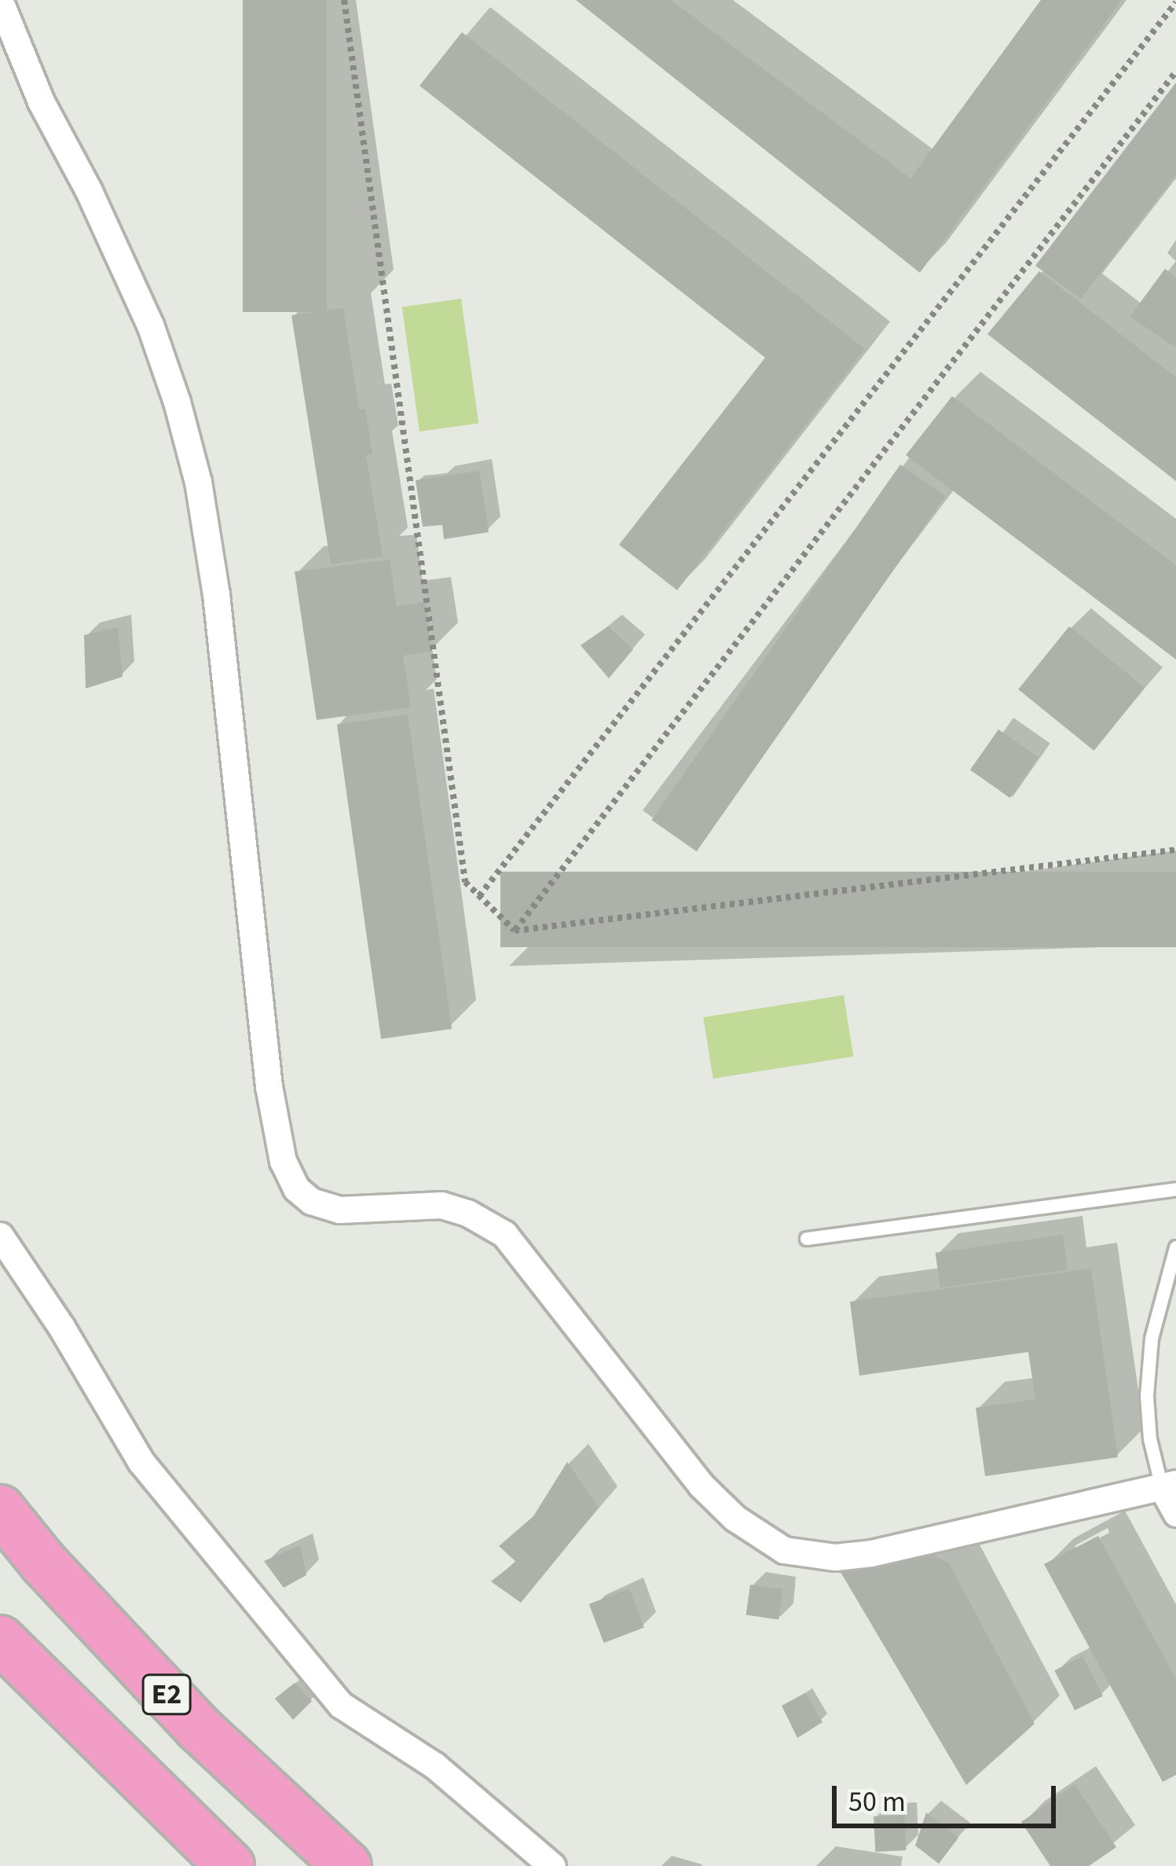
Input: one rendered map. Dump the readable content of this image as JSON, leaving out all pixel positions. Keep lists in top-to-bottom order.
{
  "streets": {
    "highway": ["E2"]
  },
  "scale_bar": "50 m"
}
